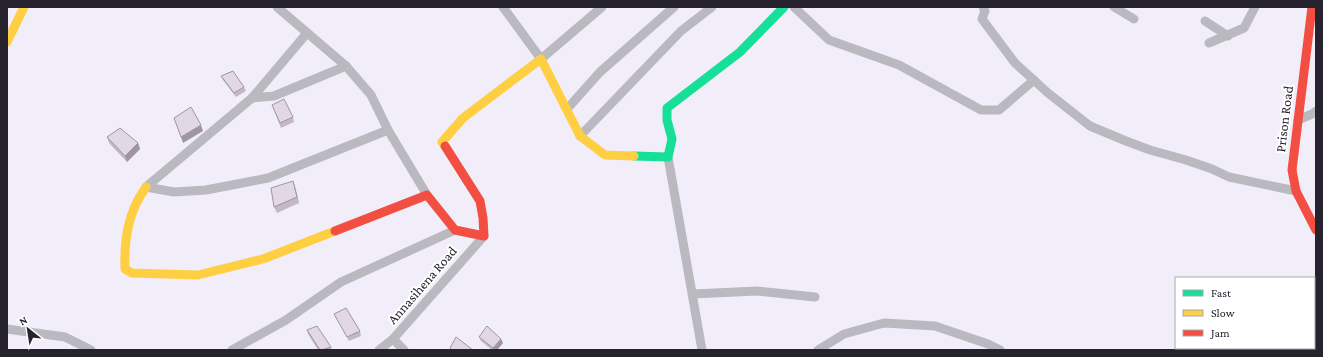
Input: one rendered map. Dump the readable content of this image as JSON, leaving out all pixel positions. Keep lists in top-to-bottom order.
{
  "streets": {
    "street": ["Prison Road", "Annasihena Road"]
  },
  "legend": ["Fast", "Slow", "Jam"],
  "north": "top left"
}
